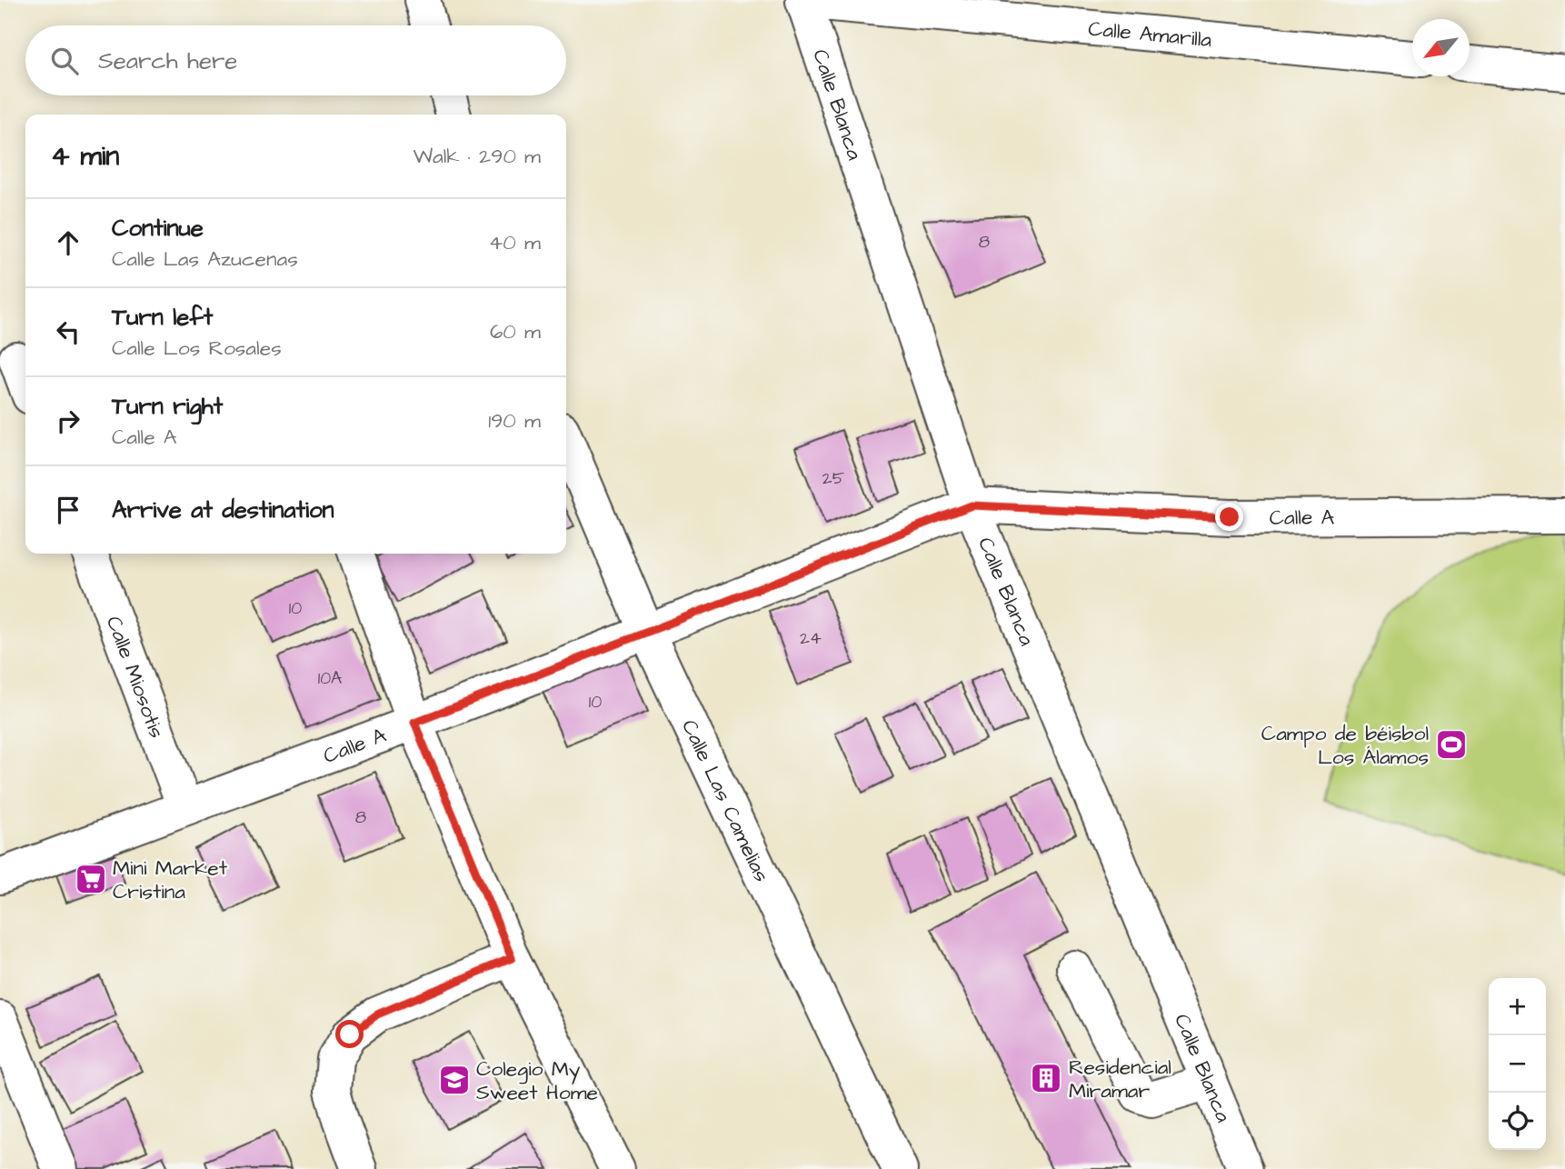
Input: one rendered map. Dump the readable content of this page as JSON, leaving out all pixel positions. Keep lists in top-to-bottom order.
{
  "streets": {
    "street": [
      "Calle Amarilla",
      "Calle Blanca",
      "Calle A",
      "Calle Miosotis",
      "Calle Las Camelias"
    ]
  },
  "crossings": [
    ["Calle Amarilla", "Calle Blanca"],
    ["Calle Blanca", "Calle A"],
    ["Calle A", "Calle Miosotis"],
    ["Calle A", "Calle Las Camelias"]
  ],
  "places": {
    "sports": ["Campo de béisbol Los Álamos"],
    "supermarket": ["Mini Market Cristina"],
    "building": ["Residencial Miramar"],
    "school or university": ["Colegio My Sweet Home"]
  },
  "house_numbers": [
    "8",
    "25",
    "10",
    "24",
    "10A",
    "10",
    "8"
  ],
  "north": "bottom left",
  "page": {
    "search": "Search here",
    "heading": ["4 min", "Walk · 290 m"],
    "list": [
      ["Continue", "Calle Las Azucenas", "40 m"],
      ["Turn left", "Calle Los Rosales", "60 m"],
      ["Turn right", "Calle A", "190 m"],
      "Arrive at destination"
    ],
    "map_buttons": ["+", "−"]
  }
}
